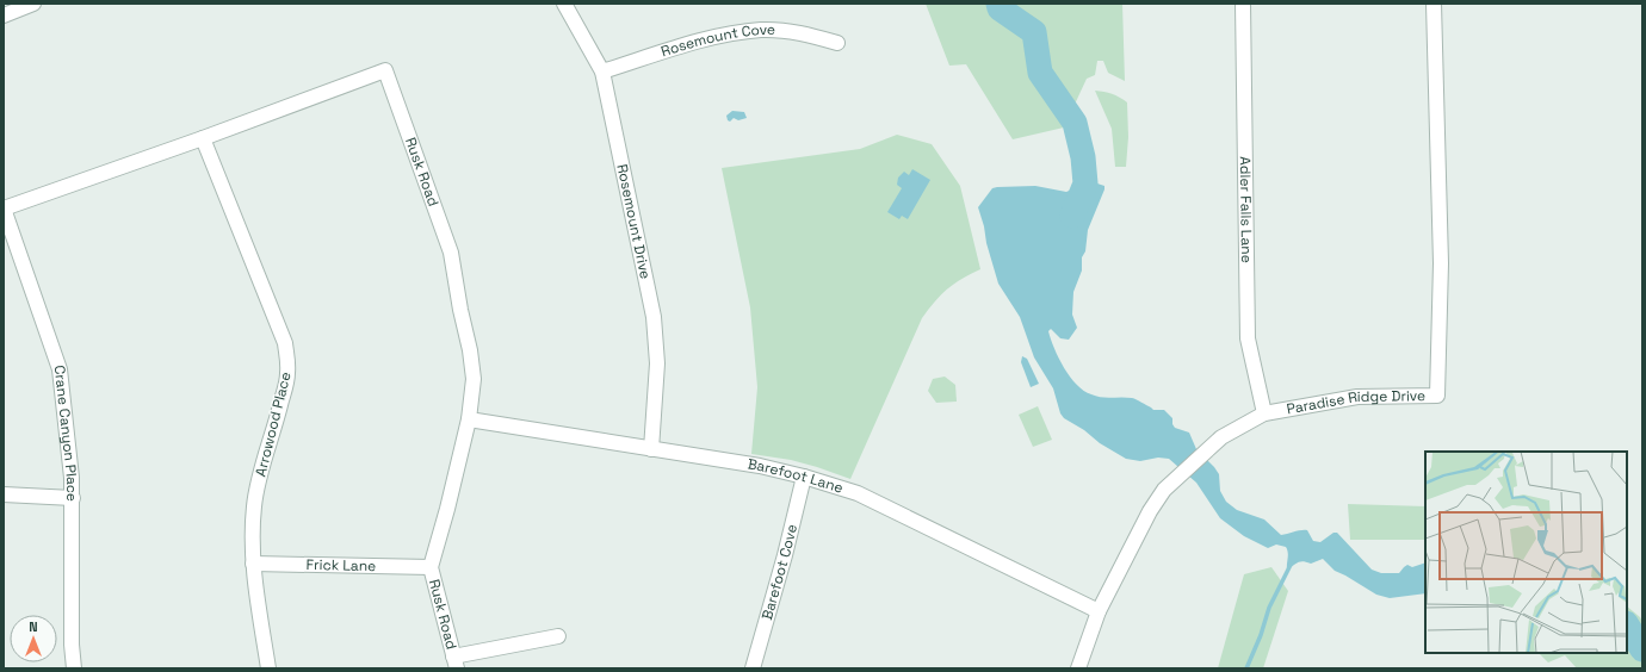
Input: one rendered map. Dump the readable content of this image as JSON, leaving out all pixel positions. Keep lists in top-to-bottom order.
{
  "streets": {
    "street": [
      "Rosemount Cove",
      "Rusk Road",
      "Adler Falls Lane",
      "Rosemount Drive",
      "Paradise Ridge Drive",
      "Arrowood Place",
      "Crane Canyon Place",
      "Barefoot Lane",
      "Frick Lane",
      "Barefoot Cove"
    ]
  },
  "crossings": [
    ["Rosemount Cove", "Rosemount Drive"],
    ["Rusk Road", "Arrowood Place"],
    ["Rusk Road", "Crane Canyon Place"],
    ["Rusk Road", "Barefoot Lane"],
    ["Rusk Road", "Frick Lane"],
    ["Adler Falls Lane", "Paradise Ridge Drive"],
    ["Rosemount Drive", "Barefoot Lane"],
    ["Paradise Ridge Drive", "Barefoot Lane"],
    ["Arrowood Place", "Frick Lane"],
    ["Barefoot Lane", "Barefoot Cove"]
  ],
  "north": "top"
}
